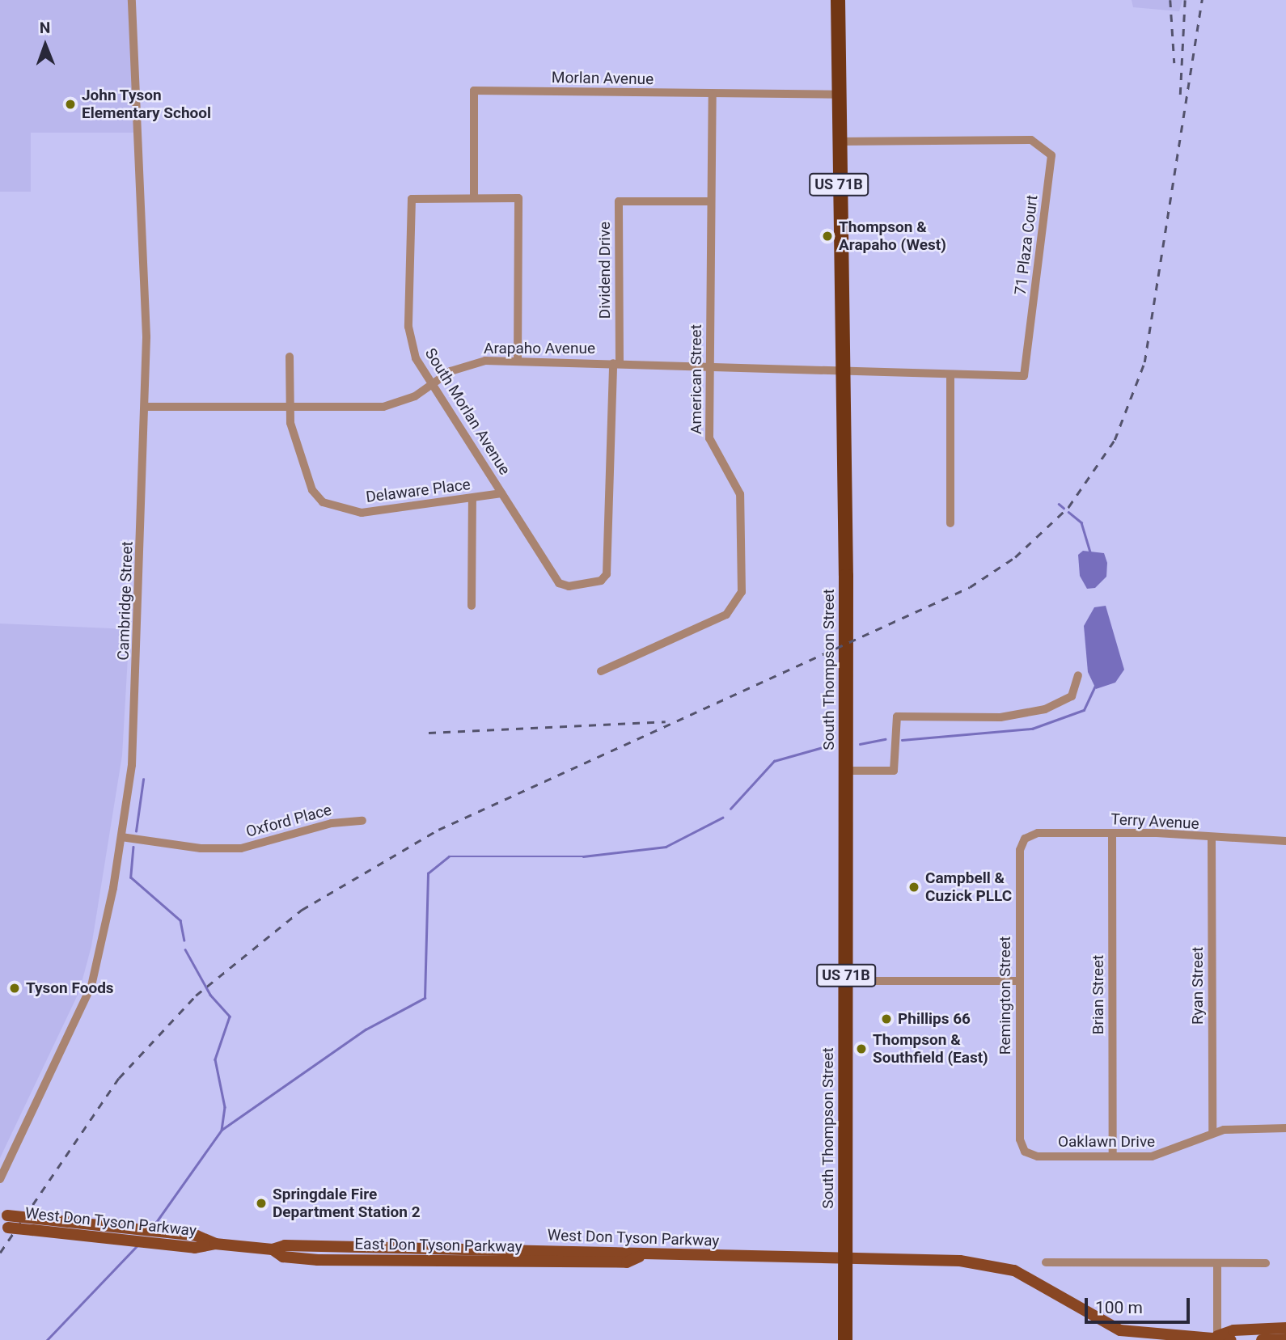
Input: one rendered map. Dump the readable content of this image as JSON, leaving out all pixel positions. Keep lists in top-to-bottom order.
{
  "streets": {
    "highway": ["US 71B", "South Thompson Street"],
    "main road": ["West Don Tyson Parkway"],
    "street": [
      "Morlan Avenue",
      "71 Plaza Court",
      "Dividend Drive",
      "Arapaho Avenue",
      "American Street",
      "South Morlan Avenue",
      "Delaware Place",
      "Cambridge Street",
      "Oxford Place",
      "Terry Avenue",
      "Ryan Street",
      "Brian Street",
      "Remington Street",
      "Oaklawn Drive"
    ]
  },
  "crossings": [
    ["Morlan Avenue", "American Street"],
    ["Morlan Avenue", "South Morlan Avenue"],
    ["Morlan Avenue", "South Thompson Street"],
    ["71 Plaza Court", "Arapaho Avenue"],
    ["71 Plaza Court", "South Thompson Street"],
    ["Dividend Drive", "Arapaho Avenue"],
    ["Dividend Drive", "American Street"],
    ["Dividend Drive", "South Morlan Avenue"],
    ["Arapaho Avenue", "American Street"],
    ["Arapaho Avenue", "South Morlan Avenue"],
    ["Arapaho Avenue", "Delaware Place"],
    ["Arapaho Avenue", "Cambridge Street"],
    ["Arapaho Avenue", "South Thompson Street"],
    ["South Morlan Avenue", "Delaware Place"],
    ["Cambridge Street", "Oxford Place"],
    ["South Thompson Street", "West Don Tyson Parkway"],
    ["Terry Avenue", "Ryan Street"],
    ["Terry Avenue", "Brian Street"],
    ["Terry Avenue", "Remington Street"],
    ["Ryan Street", "Oaklawn Drive"],
    ["Brian Street", "Oaklawn Drive"],
    ["Remington Street", "Oaklawn Drive"]
  ],
  "places": [
    "John Tyson Elementary School",
    "Thompson & Arapaho (West)",
    "Campbell & Cuzick PLLC",
    "Tyson Foods",
    "Phillips 66",
    "Thompson & Southfield (East)",
    "Springdale Fire Department Station 2"
  ],
  "scale_bar": "100 m",
  "north": "top"
}
